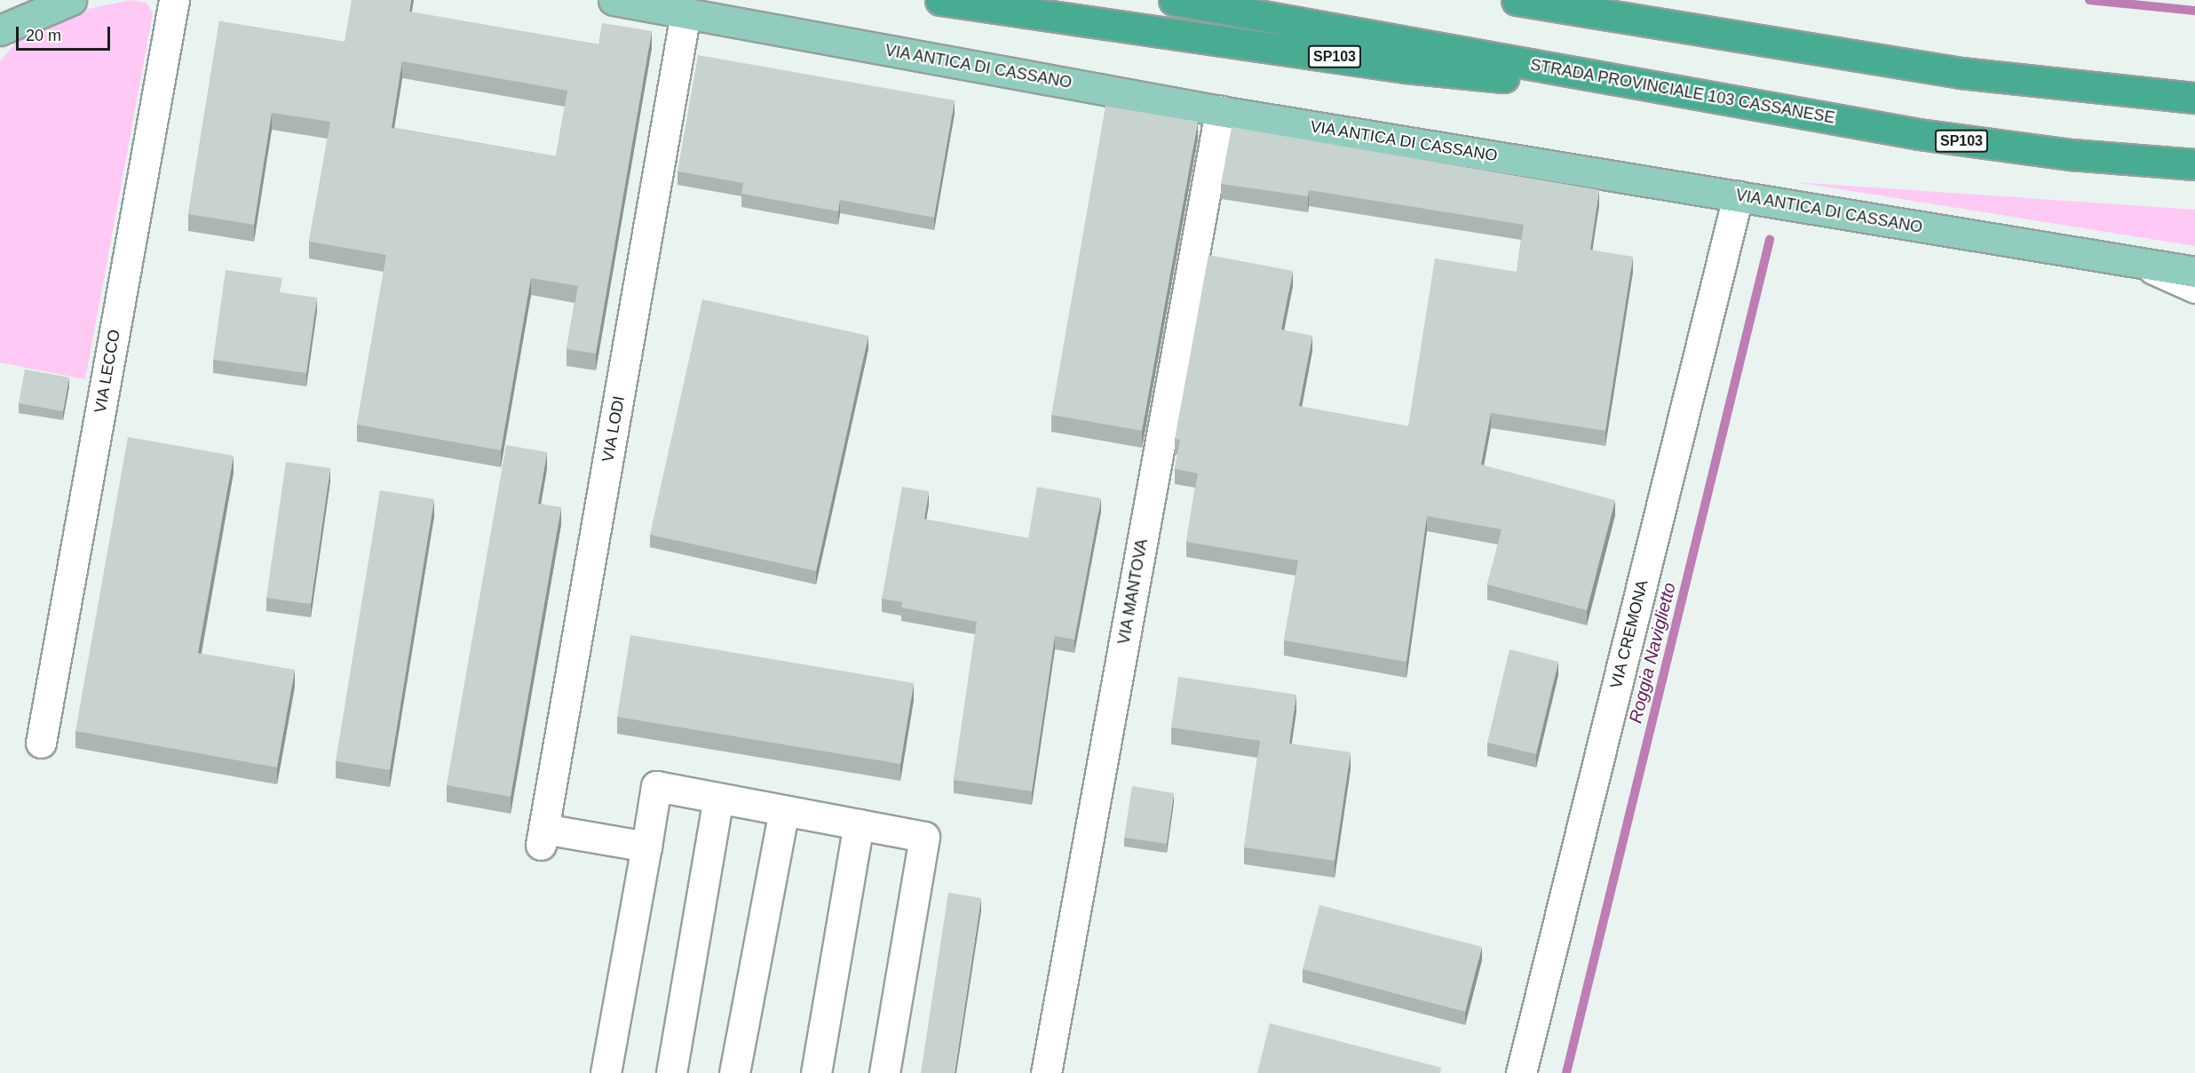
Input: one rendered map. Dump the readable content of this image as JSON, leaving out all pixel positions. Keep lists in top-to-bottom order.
{
  "streets": {
    "highway": ["SP103", "STRADA PROVINCIALE 103 CASSANESE"],
    "main road": ["VIA ANTICA DI CASSANO"],
    "street": [
      "VIA LECCO",
      "VIA LODI",
      "VIA MANTOVA",
      "VIA CREMONA"
    ]
  },
  "crossings": [
    ["SP103", "STRADA PROVINCIALE 103 CASSANESE"],
    ["VIA ANTICA DI CASSANO", "VIA LODI"],
    ["VIA ANTICA DI CASSANO", "VIA MANTOVA"],
    ["VIA ANTICA DI CASSANO", "VIA CREMONA"]
  ],
  "water": ["Roggia Naviglietto"],
  "scale_bar": "20 m"
}
